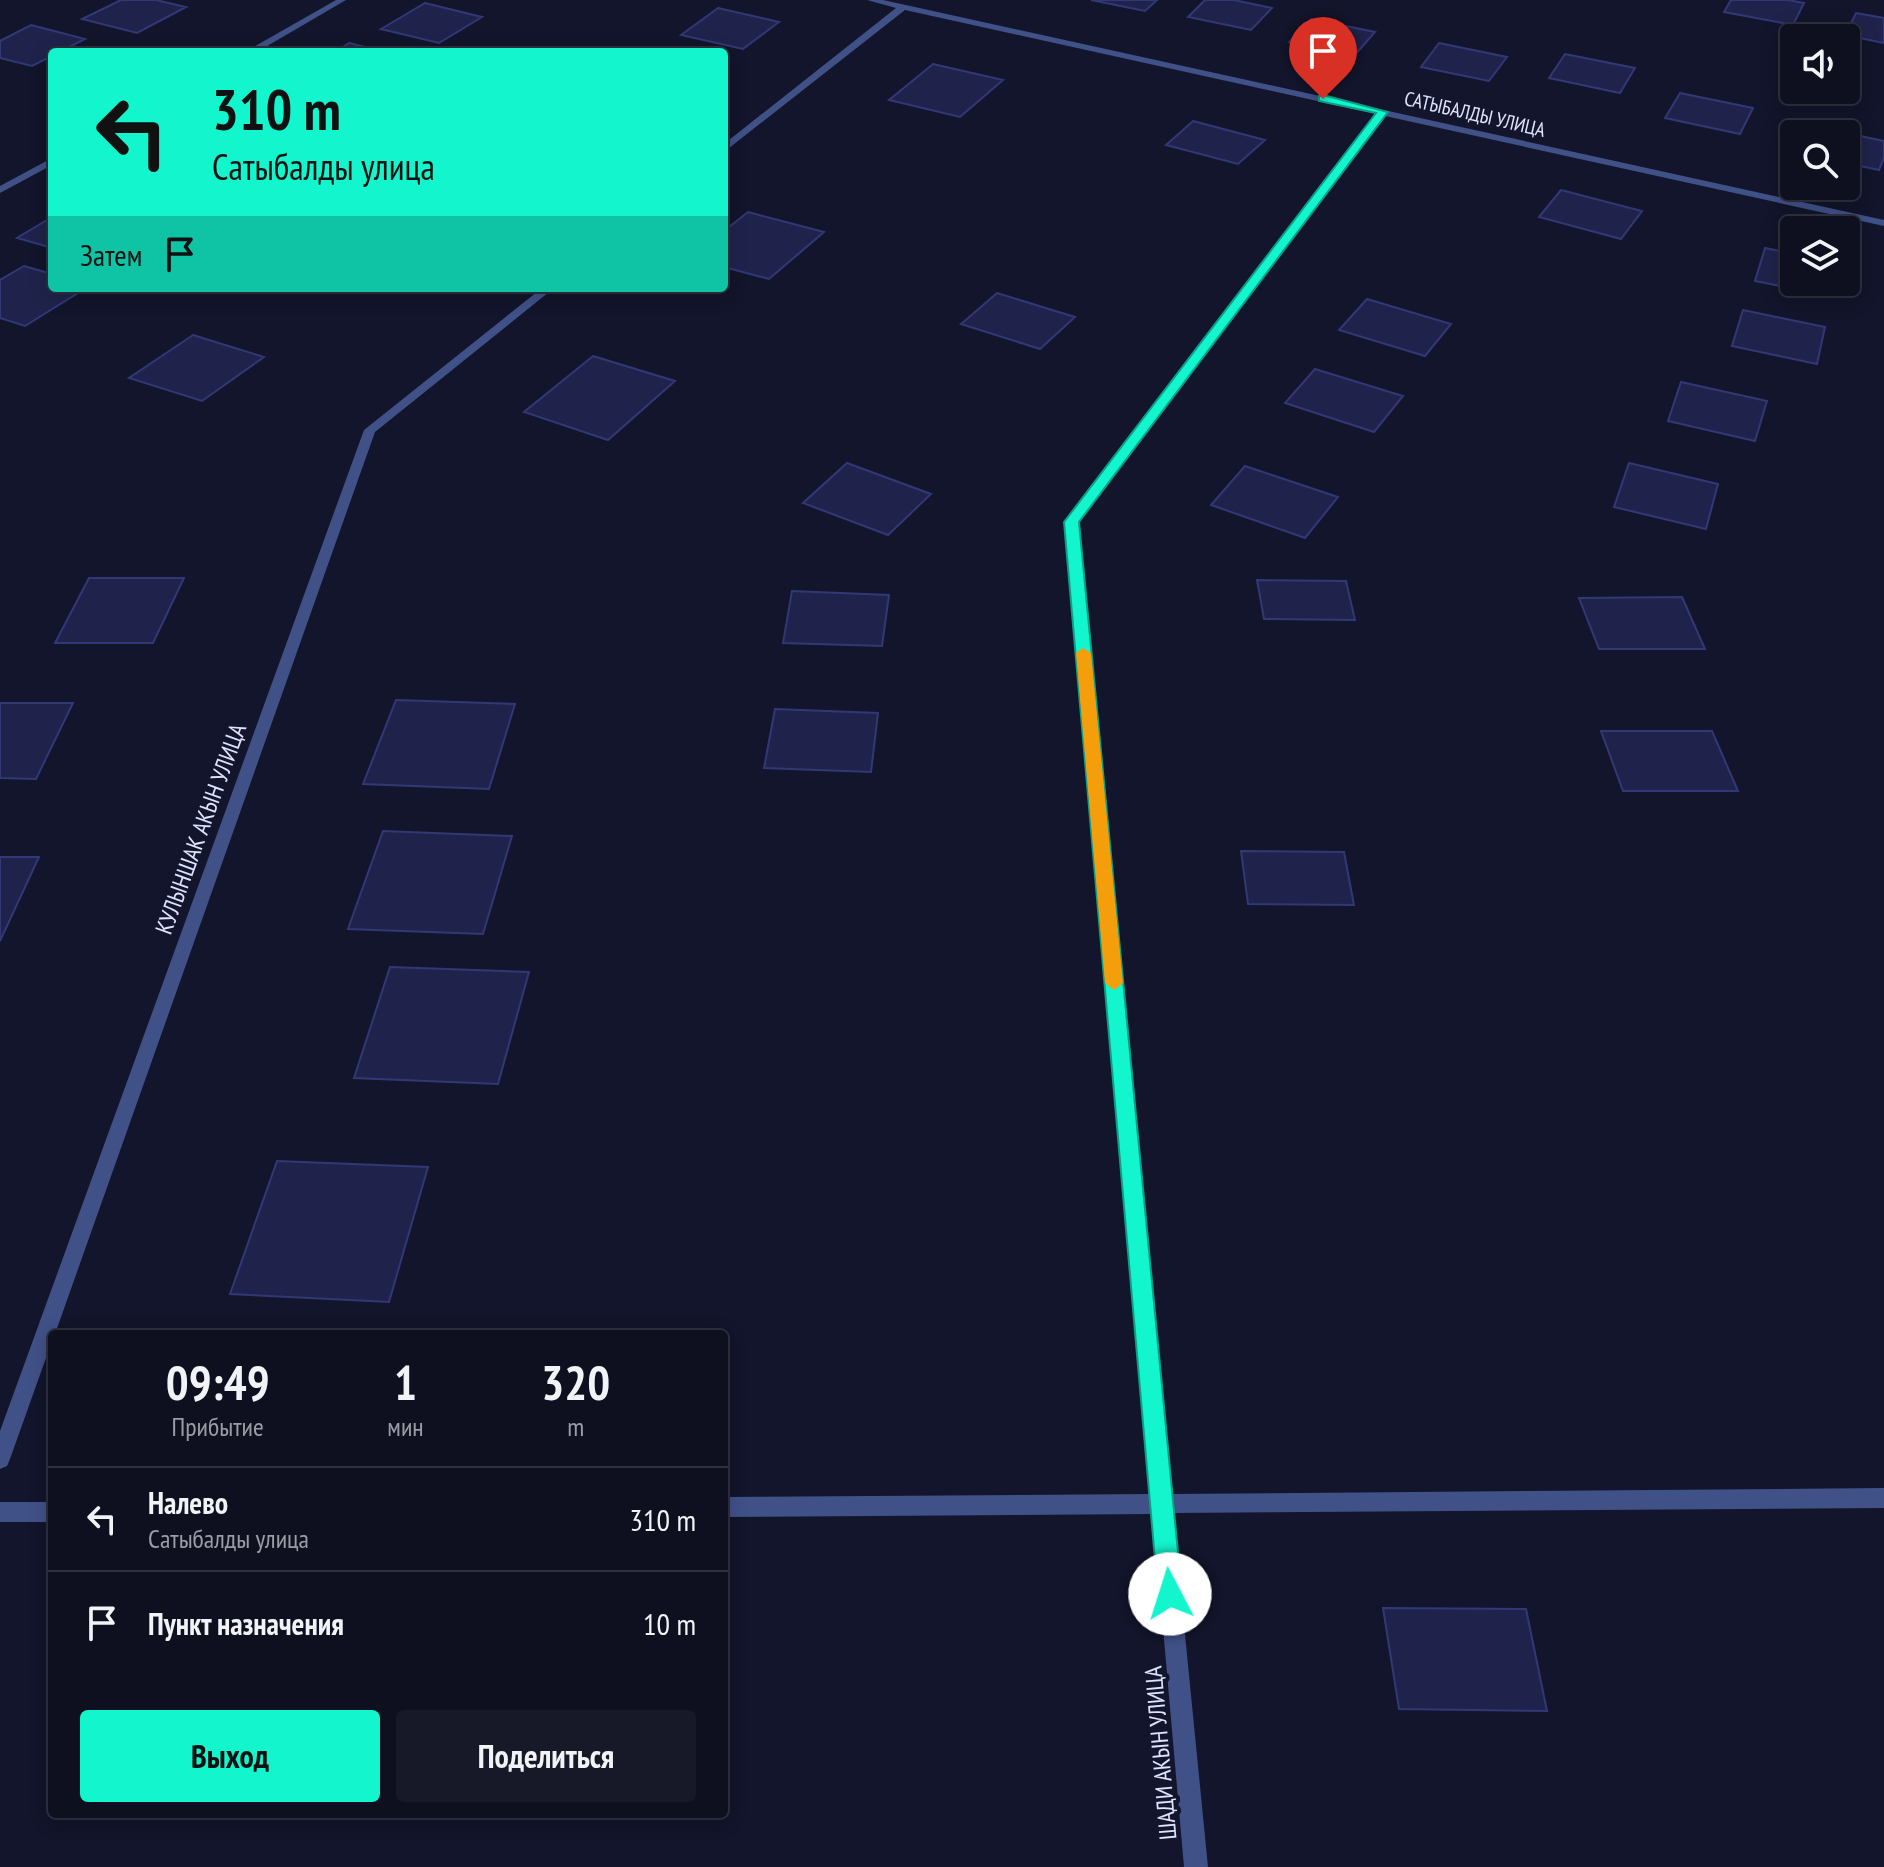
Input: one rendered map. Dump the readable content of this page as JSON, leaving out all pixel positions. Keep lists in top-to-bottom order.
{
  "streets": {
    "street": ["САТЫБАЛДЫ УЛИЦА", "КУЛЫНШАК АКЫН УЛИЦА", "ШАДИ АКЫН УЛИЦА"]
  },
  "crossings": [
    ["САТЫБАЛДЫ УЛИЦА", "ШАДИ АКЫН УЛИЦА"]
  ],
  "page": {
    "turn": ["310 m", "Сатыбалды улица"],
    "then": "Затем",
    "eta": [
      "09:49",
      "Прибытие",
      "1",
      "мин",
      "320",
      "m"
    ],
    "list": [
      {
        "name": "Налево",
        "note": "Сатыбалды улица",
        "value": "310 m"
      },
      {
        "name": "Пункт назначения",
        "value": "10 m"
      }
    ],
    "buttons": ["Выход", "Поделиться"]
  }
}
